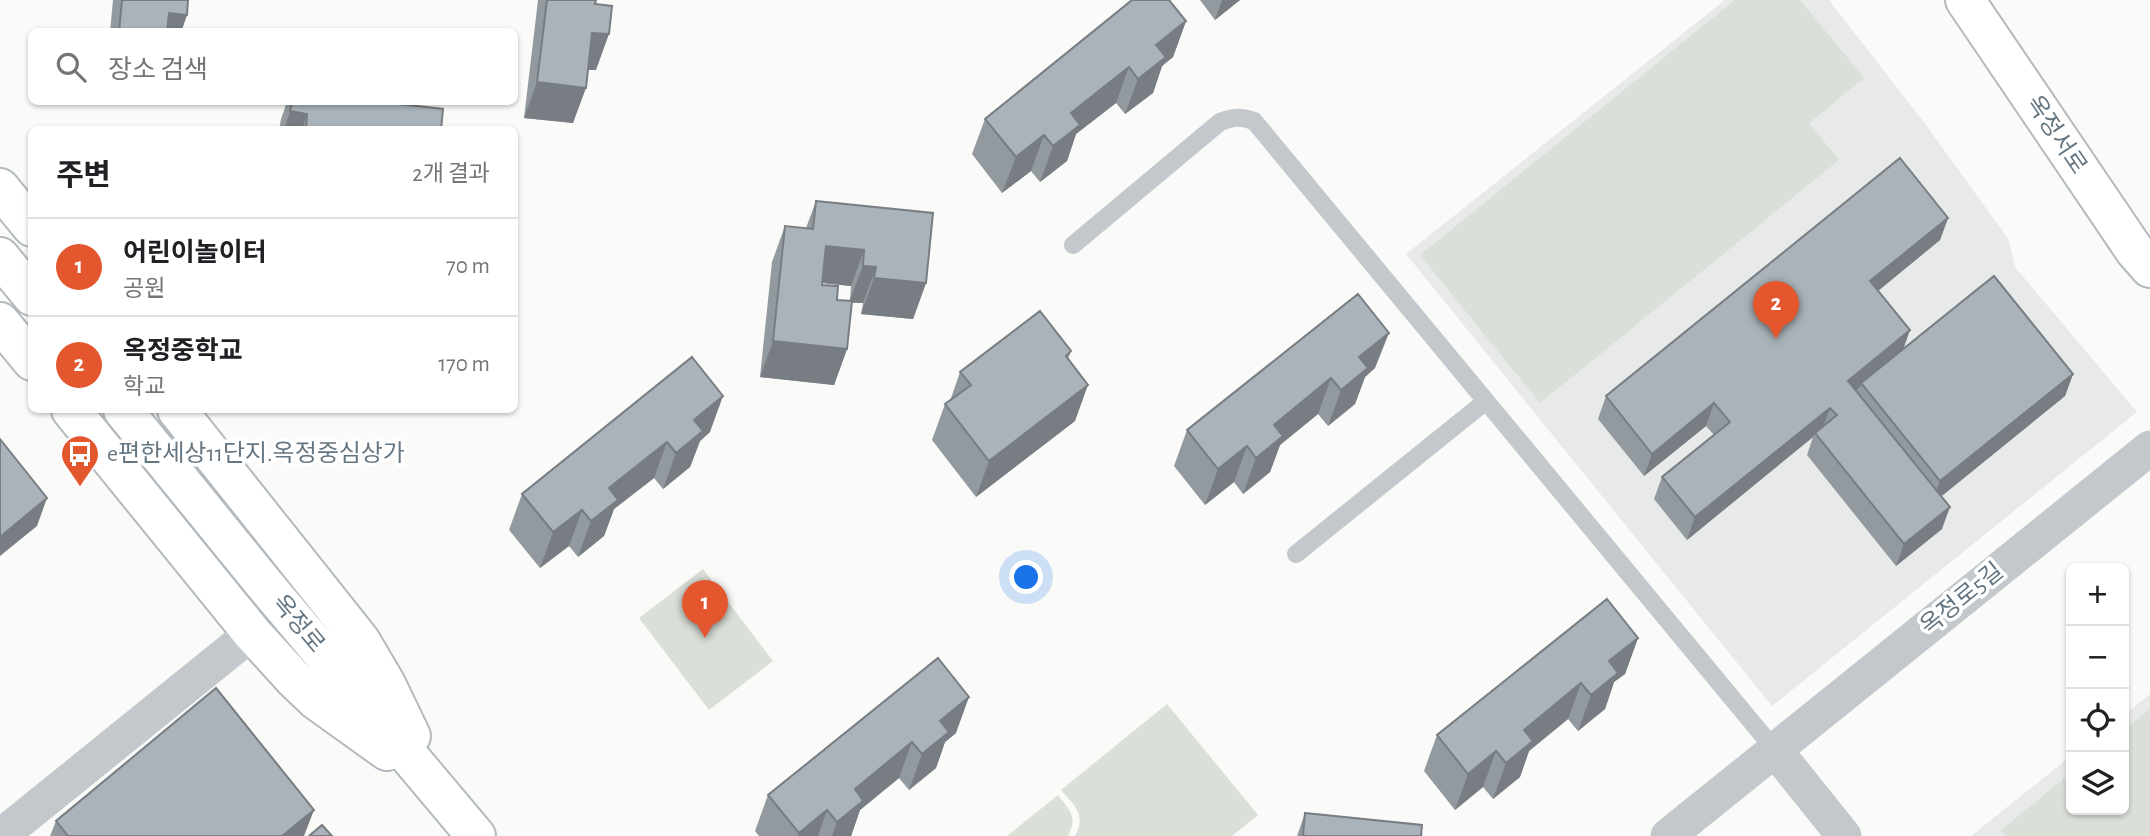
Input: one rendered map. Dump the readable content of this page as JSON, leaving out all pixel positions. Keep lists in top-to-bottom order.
{
  "streets": {
    "main road": ["옥정서로", "옥정로"],
    "street": ["옥정로5길"]
  },
  "places": {
    "bus stop": ["e편한세상11단지.옥정중심상가"]
  },
  "page": {
    "search": "장소 검색",
    "heading": ["주변", "2개 결과"],
    "list": [
      {
        "mark": "1",
        "name": "어린이놀이터",
        "note": "공원",
        "value": "70 m"
      },
      {
        "mark": "2",
        "name": "옥정중학교",
        "note": "학교",
        "value": "170 m"
      }
    ],
    "pins": ["2", "1"],
    "map_buttons": ["+", "−"]
  }
}
